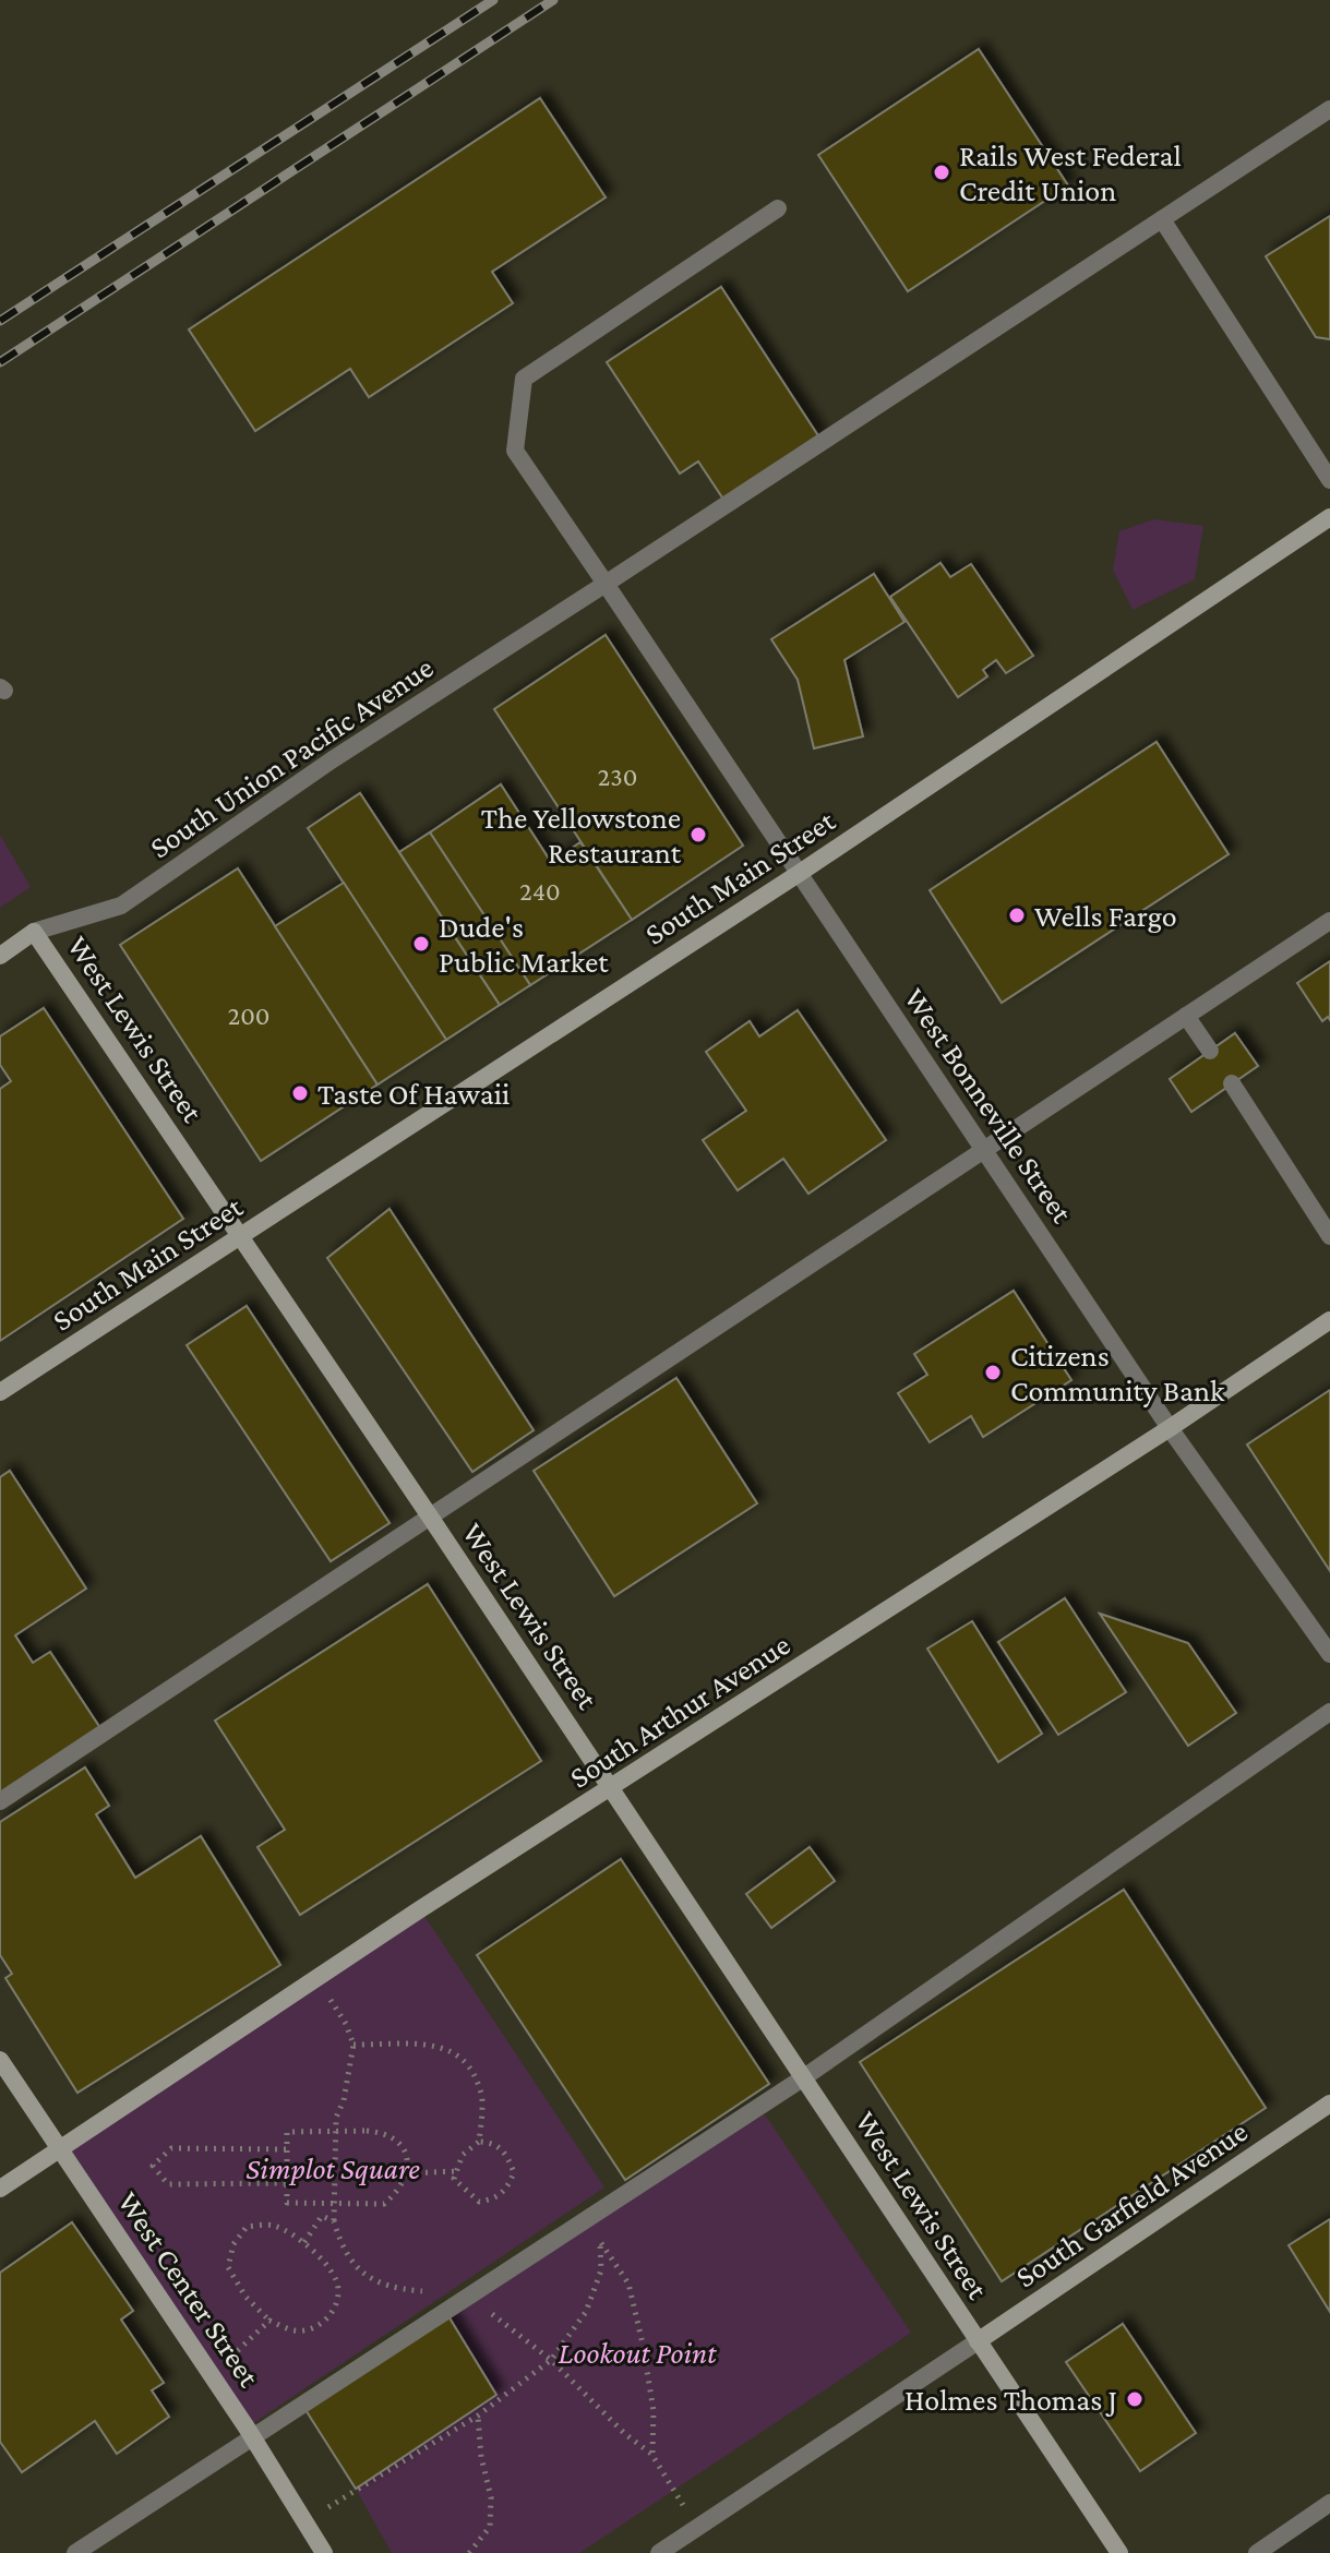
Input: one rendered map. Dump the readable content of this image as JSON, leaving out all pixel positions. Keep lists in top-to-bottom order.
{
  "streets": {
    "main road": [
      "South Union Pacific Avenue",
      "South Main Street",
      "West Lewis Street",
      "South Arthur Avenue",
      "South Garfield Avenue",
      "West Center Street"
    ],
    "street": ["West Bonneville Street"]
  },
  "crossings": [
    ["South Union Pacific Avenue", "West Lewis Street"],
    ["South Union Pacific Avenue", "West Bonneville Street"],
    ["South Main Street", "West Lewis Street"],
    ["South Main Street", "West Bonneville Street"],
    ["West Lewis Street", "South Arthur Avenue"],
    ["West Lewis Street", "South Garfield Avenue"],
    ["West Bonneville Street", "South Arthur Avenue"],
    ["South Arthur Avenue", "West Center Street"]
  ],
  "parks": ["Simplot Square", "Lookout Point"],
  "places": [
    "Rails West Federal Credit Union",
    "The Yellowstone Restaurant",
    "Wells Fargo",
    "Dude's Public Market",
    "Taste Of Hawaii",
    "Citizens Community Bank",
    "Holmes Thomas J"
  ],
  "house_numbers": ["230", "240", "200"]
}
